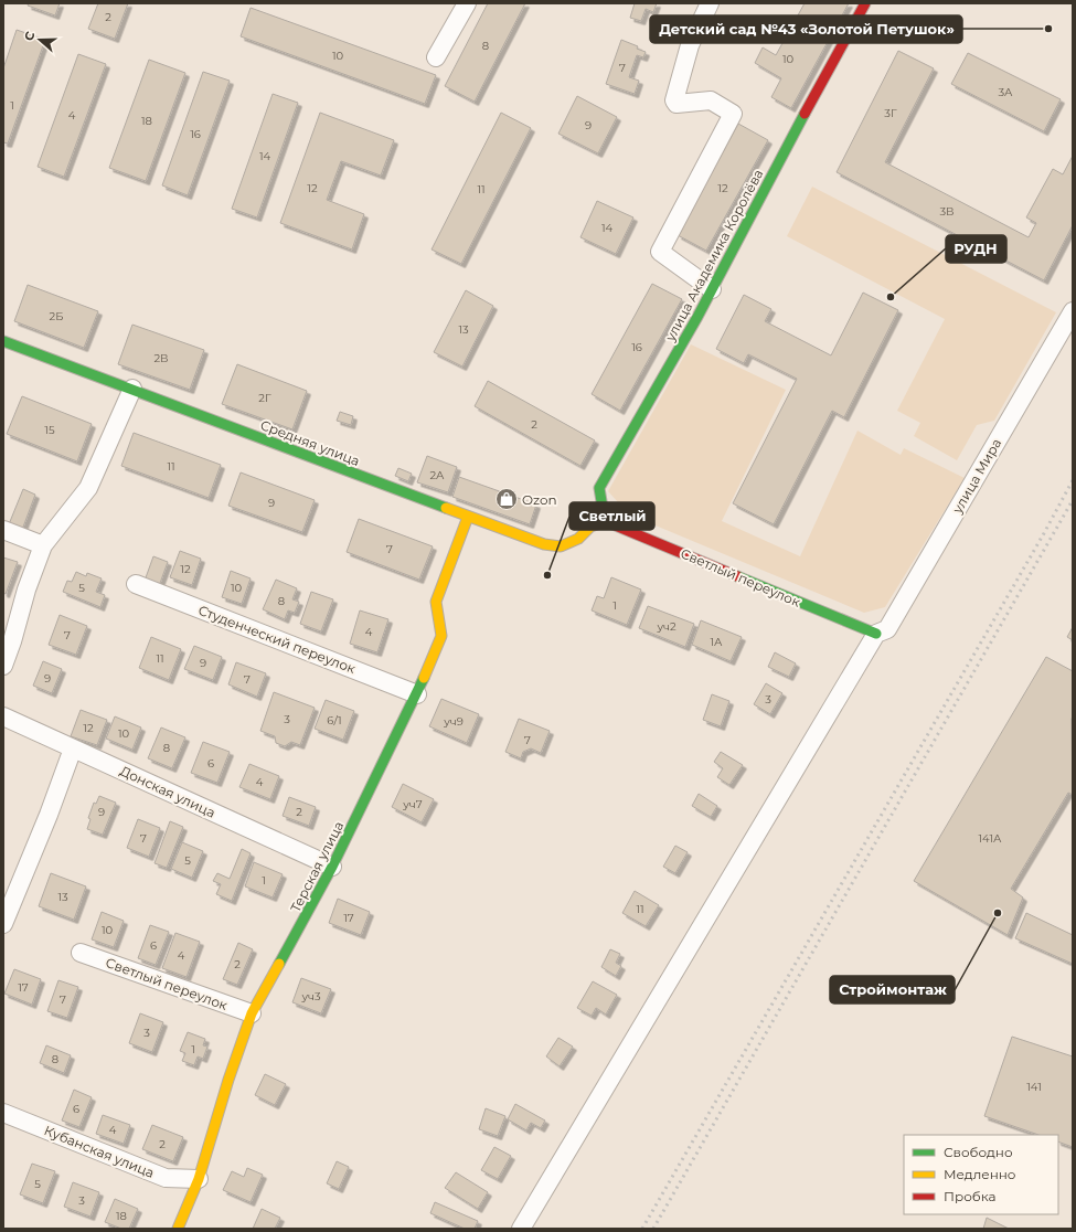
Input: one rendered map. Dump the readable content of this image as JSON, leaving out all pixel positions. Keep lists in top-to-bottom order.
{
  "streets": {
    "street": [
      "улица Академика Королёва",
      "Средняя улица",
      "улица Мира",
      "Светлый переулок",
      "Студенческий переулок",
      "Донская улица",
      "Терская улица",
      "Кубанская улица"
    ]
  },
  "crossings": [
    ["улица Академика Королёва", "Средняя улица"],
    ["улица Академика Королёва", "Светлый переулок"],
    ["Средняя улица", "Светлый переулок"],
    ["Средняя улица", "Терская улица"],
    ["улица Мира", "Светлый переулок"],
    ["Светлый переулок", "Терская улица"],
    ["Студенческий переулок", "Терская улица"],
    ["Донская улица", "Терская улица"],
    ["Терская улица", "Кубанская улица"]
  ],
  "places": {
    "other": [
      "Детский сад №43 «Золотой Петушок»",
      "РУДН",
      "Светлый",
      "Строймонтаж"
    ],
    "shop": ["Ozon"]
  },
  "house_numbers": [
    "2",
    "8",
    "10",
    "10",
    "7",
    "3А",
    "1",
    "3Г",
    "4",
    "18",
    "9",
    "16",
    "14",
    "12",
    "12",
    "11",
    "3В",
    "14",
    "2Б",
    "13",
    "16",
    "2В",
    "2Г",
    "2",
    "15",
    "11",
    "2А",
    "9",
    "7",
    "12",
    "5",
    "10",
    "8",
    "1",
    "уч2",
    "4",
    "7",
    "1А",
    "11",
    "9",
    "9",
    "7",
    "3",
    "3",
    "6/1",
    "уч9",
    "12",
    "10",
    "7",
    "8",
    "6",
    "4",
    "уч7",
    "9",
    "2",
    "7",
    "141А",
    "5",
    "1",
    "13",
    "11",
    "17",
    "10",
    "6",
    "4",
    "2",
    "17",
    "уч3",
    "7",
    "3",
    "1",
    "8",
    "141",
    "6",
    "4",
    "2",
    "5",
    "3",
    "18"
  ],
  "legend": ["Свободно", "Медленно", "Пробка"],
  "north": "left"
}
